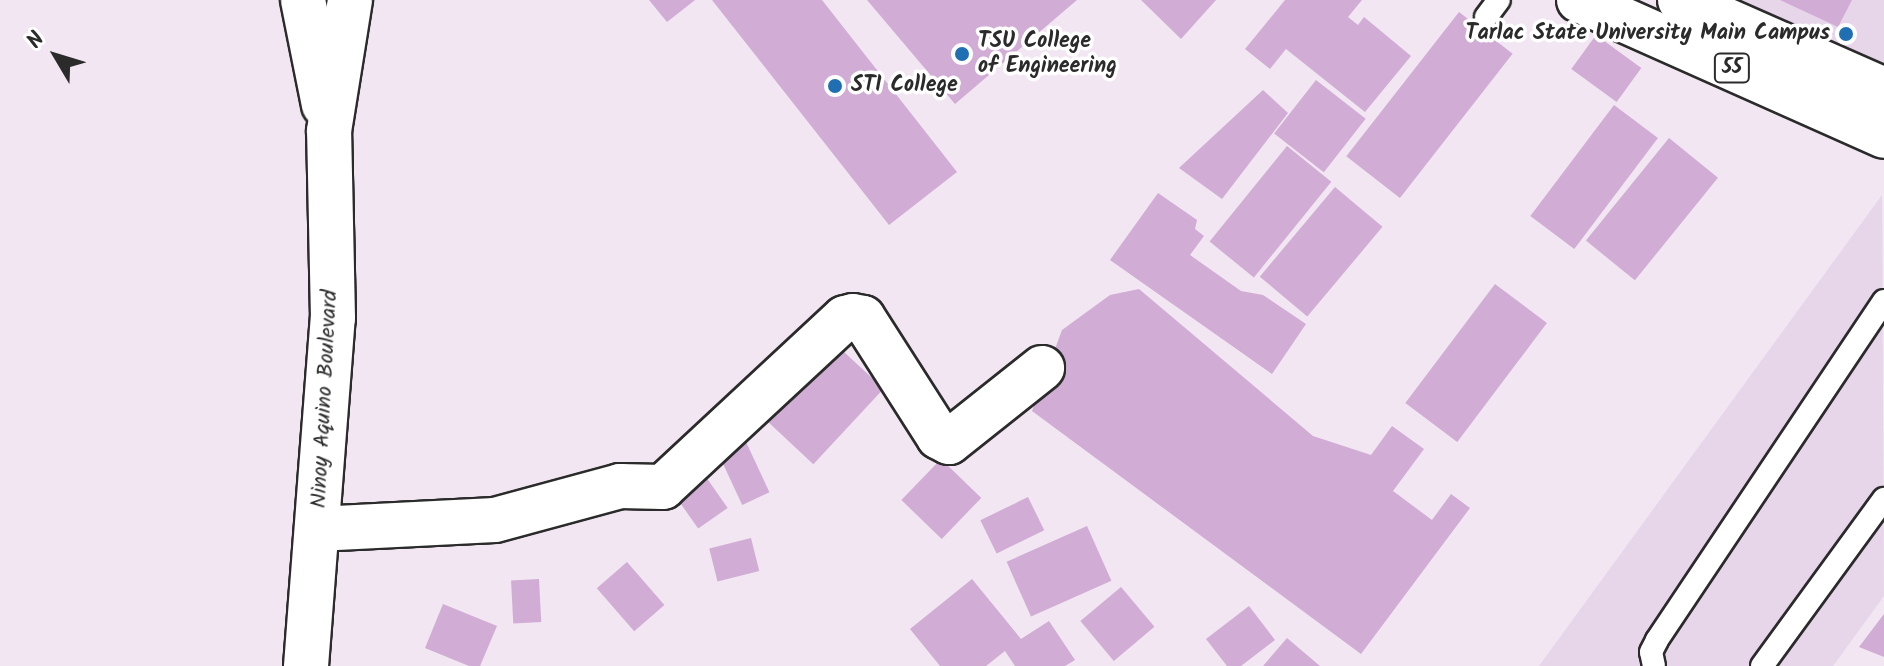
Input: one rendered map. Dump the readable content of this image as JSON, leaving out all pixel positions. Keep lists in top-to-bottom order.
{
  "streets": {
    "main road": ["55", "Ninoy Aquino Boulevard"]
  },
  "places": ["Tarlac State University Main Campus", "TSU College of Engineering", "STI College"],
  "north": "top left"
}
